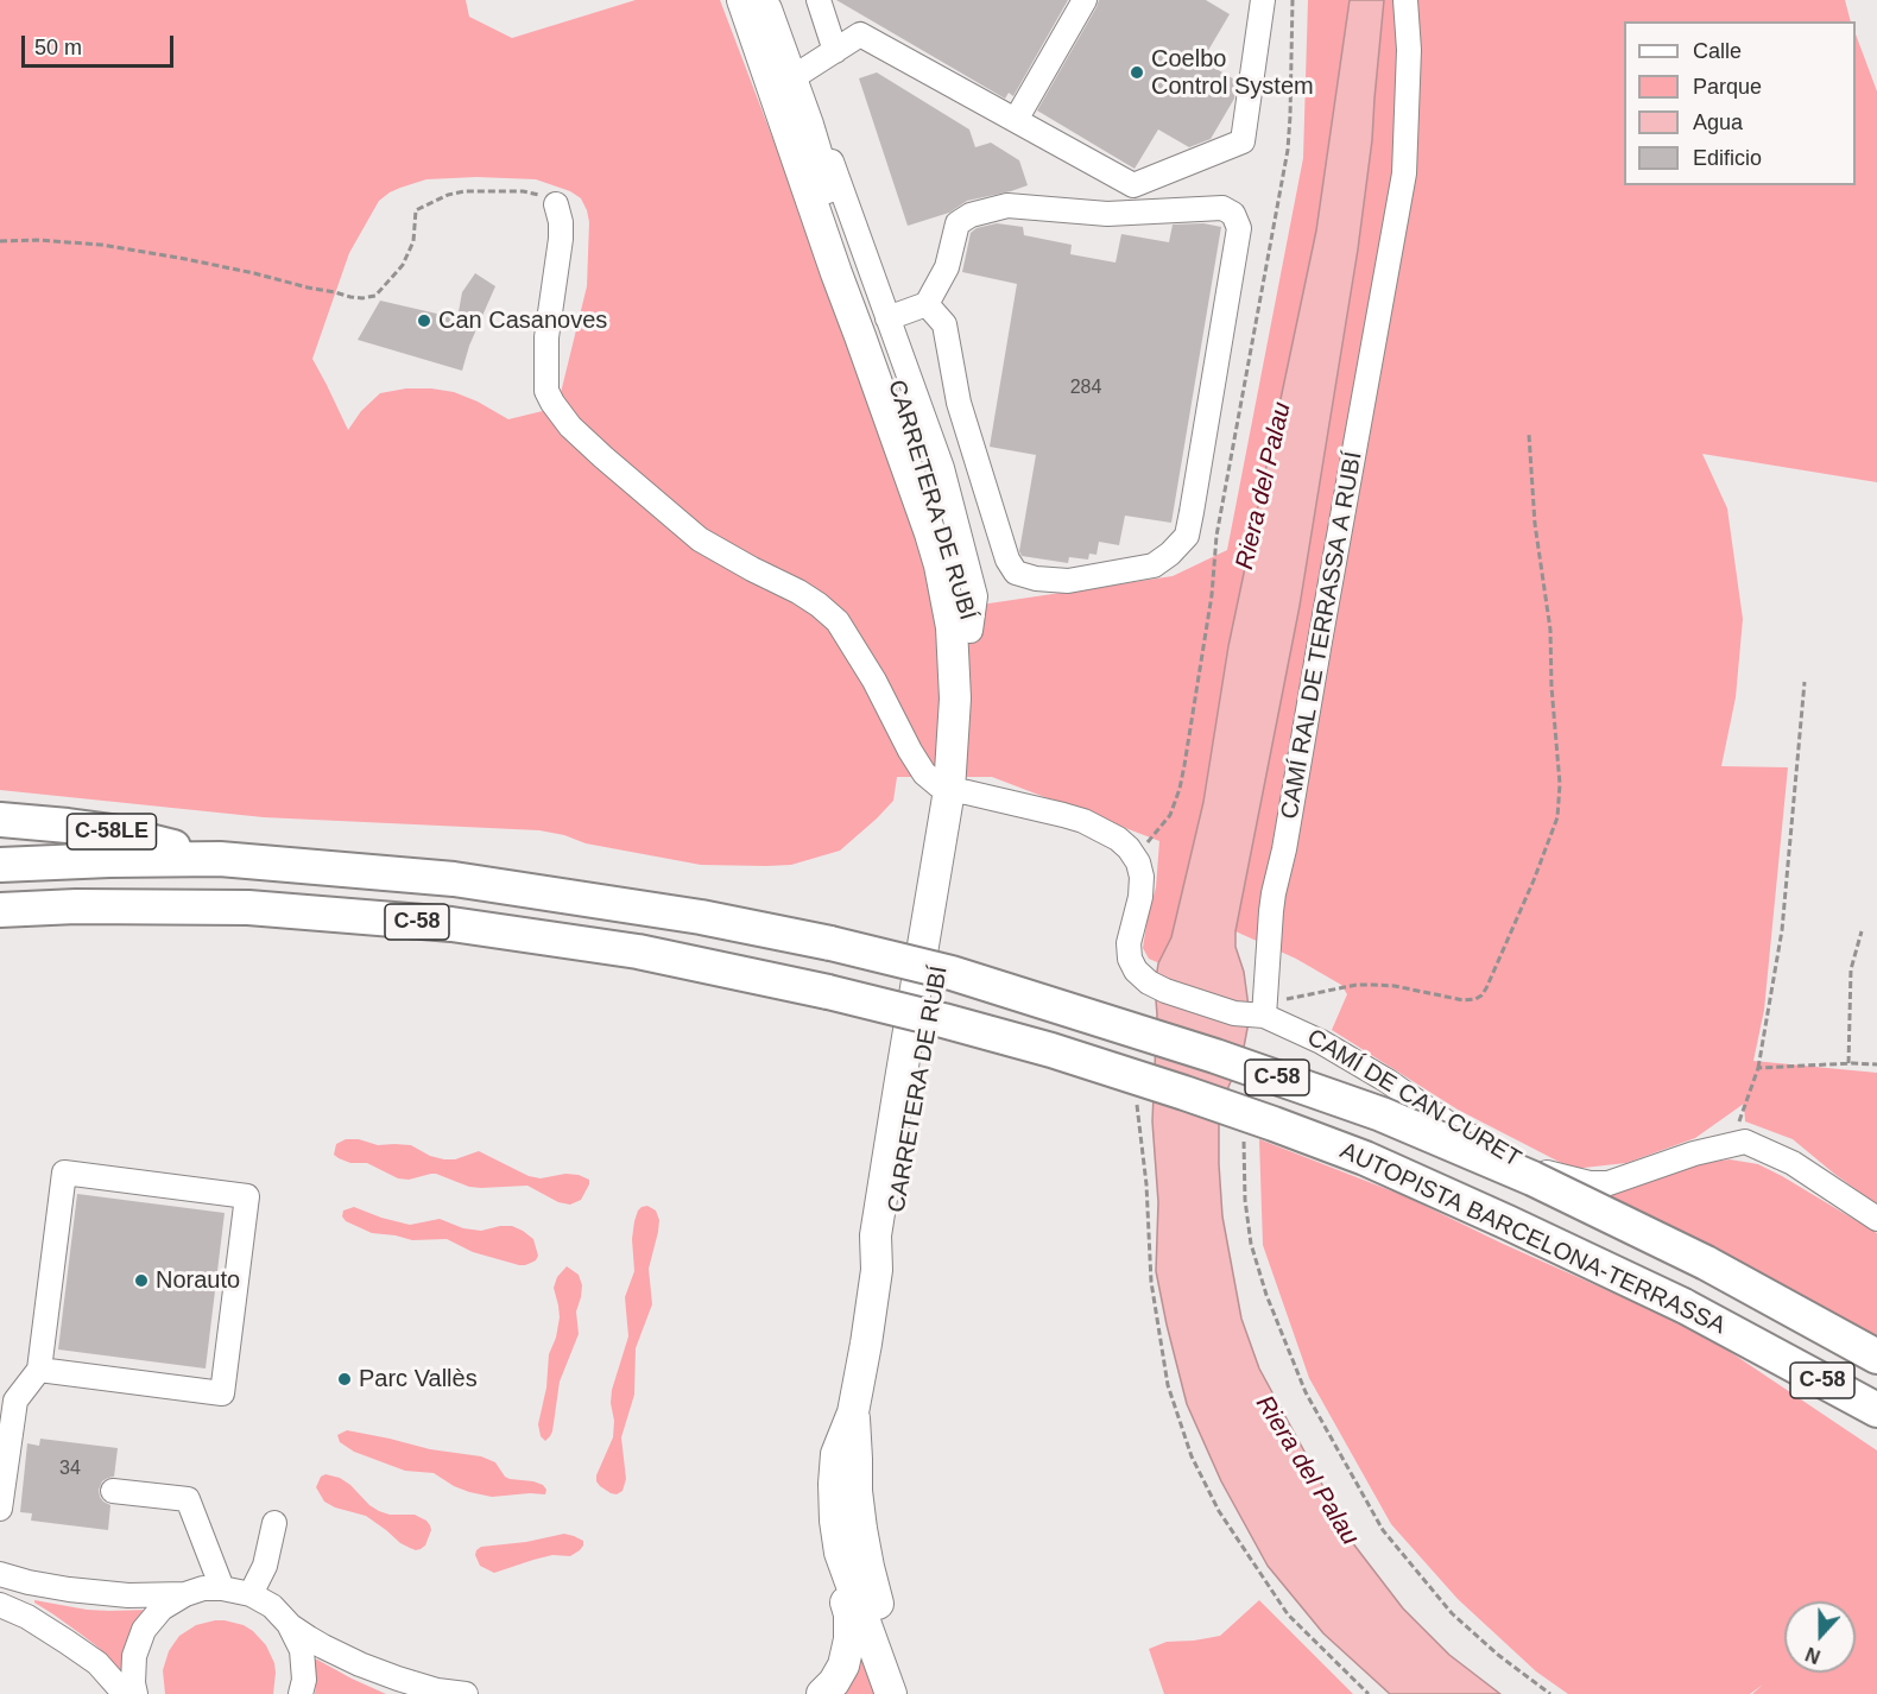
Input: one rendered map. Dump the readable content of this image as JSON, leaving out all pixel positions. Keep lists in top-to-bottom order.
{
  "streets": {
    "highway": ["C-58LE", "C-58", "AUTOPISTA BARCELONA-TERRASSA"],
    "main road": ["CARRETERA DE RUBÍ"],
    "street": ["CAMÍ RAL DE TERRASSA A RUBÍ", "CAMÍ DE CAN CURET"]
  },
  "crossings": [
    ["CAMÍ RAL DE TERRASSA A RUBÍ", "CAMÍ DE CAN CURET"],
    ["C-58LE", "AUTOPISTA BARCELONA-TERRASSA"]
  ],
  "water": ["Riera del Palau"],
  "places": [
    "Coelbo Control System",
    "Can Casanoves",
    "Norauto",
    "Parc Vallès"
  ],
  "house_numbers": ["284", "34"],
  "legend": [
    "Calle",
    "Parque",
    "Agua",
    "Edificio"
  ],
  "scale_bar": "50 m",
  "north": "bottom"
}
